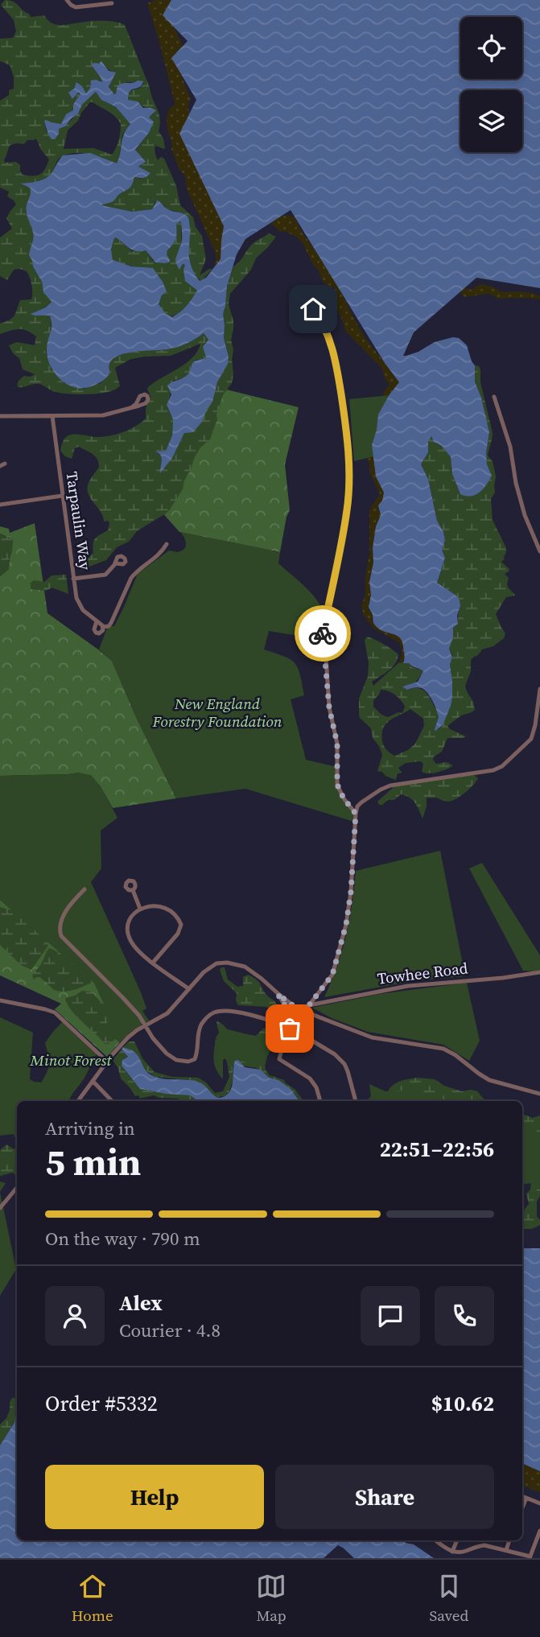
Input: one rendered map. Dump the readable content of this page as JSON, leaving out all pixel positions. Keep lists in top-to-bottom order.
{
  "streets": {
    "street": ["Tarpaulin Way", "Towhee Road"]
  },
  "parks": ["New England Forestry Foundation", "Minot Forest"],
  "page": {
    "heading": ["5 min", "Arriving in", "22:51–22:56"],
    "panel": [
      "Alex",
      "Courier · 4.8",
      "Order #5332",
      "$10.62"
    ],
    "bar": "On the way · 790 m",
    "buttons": ["Help", "Share"],
    "tabs": ["Home", "Map", "Saved"]
  }
}
